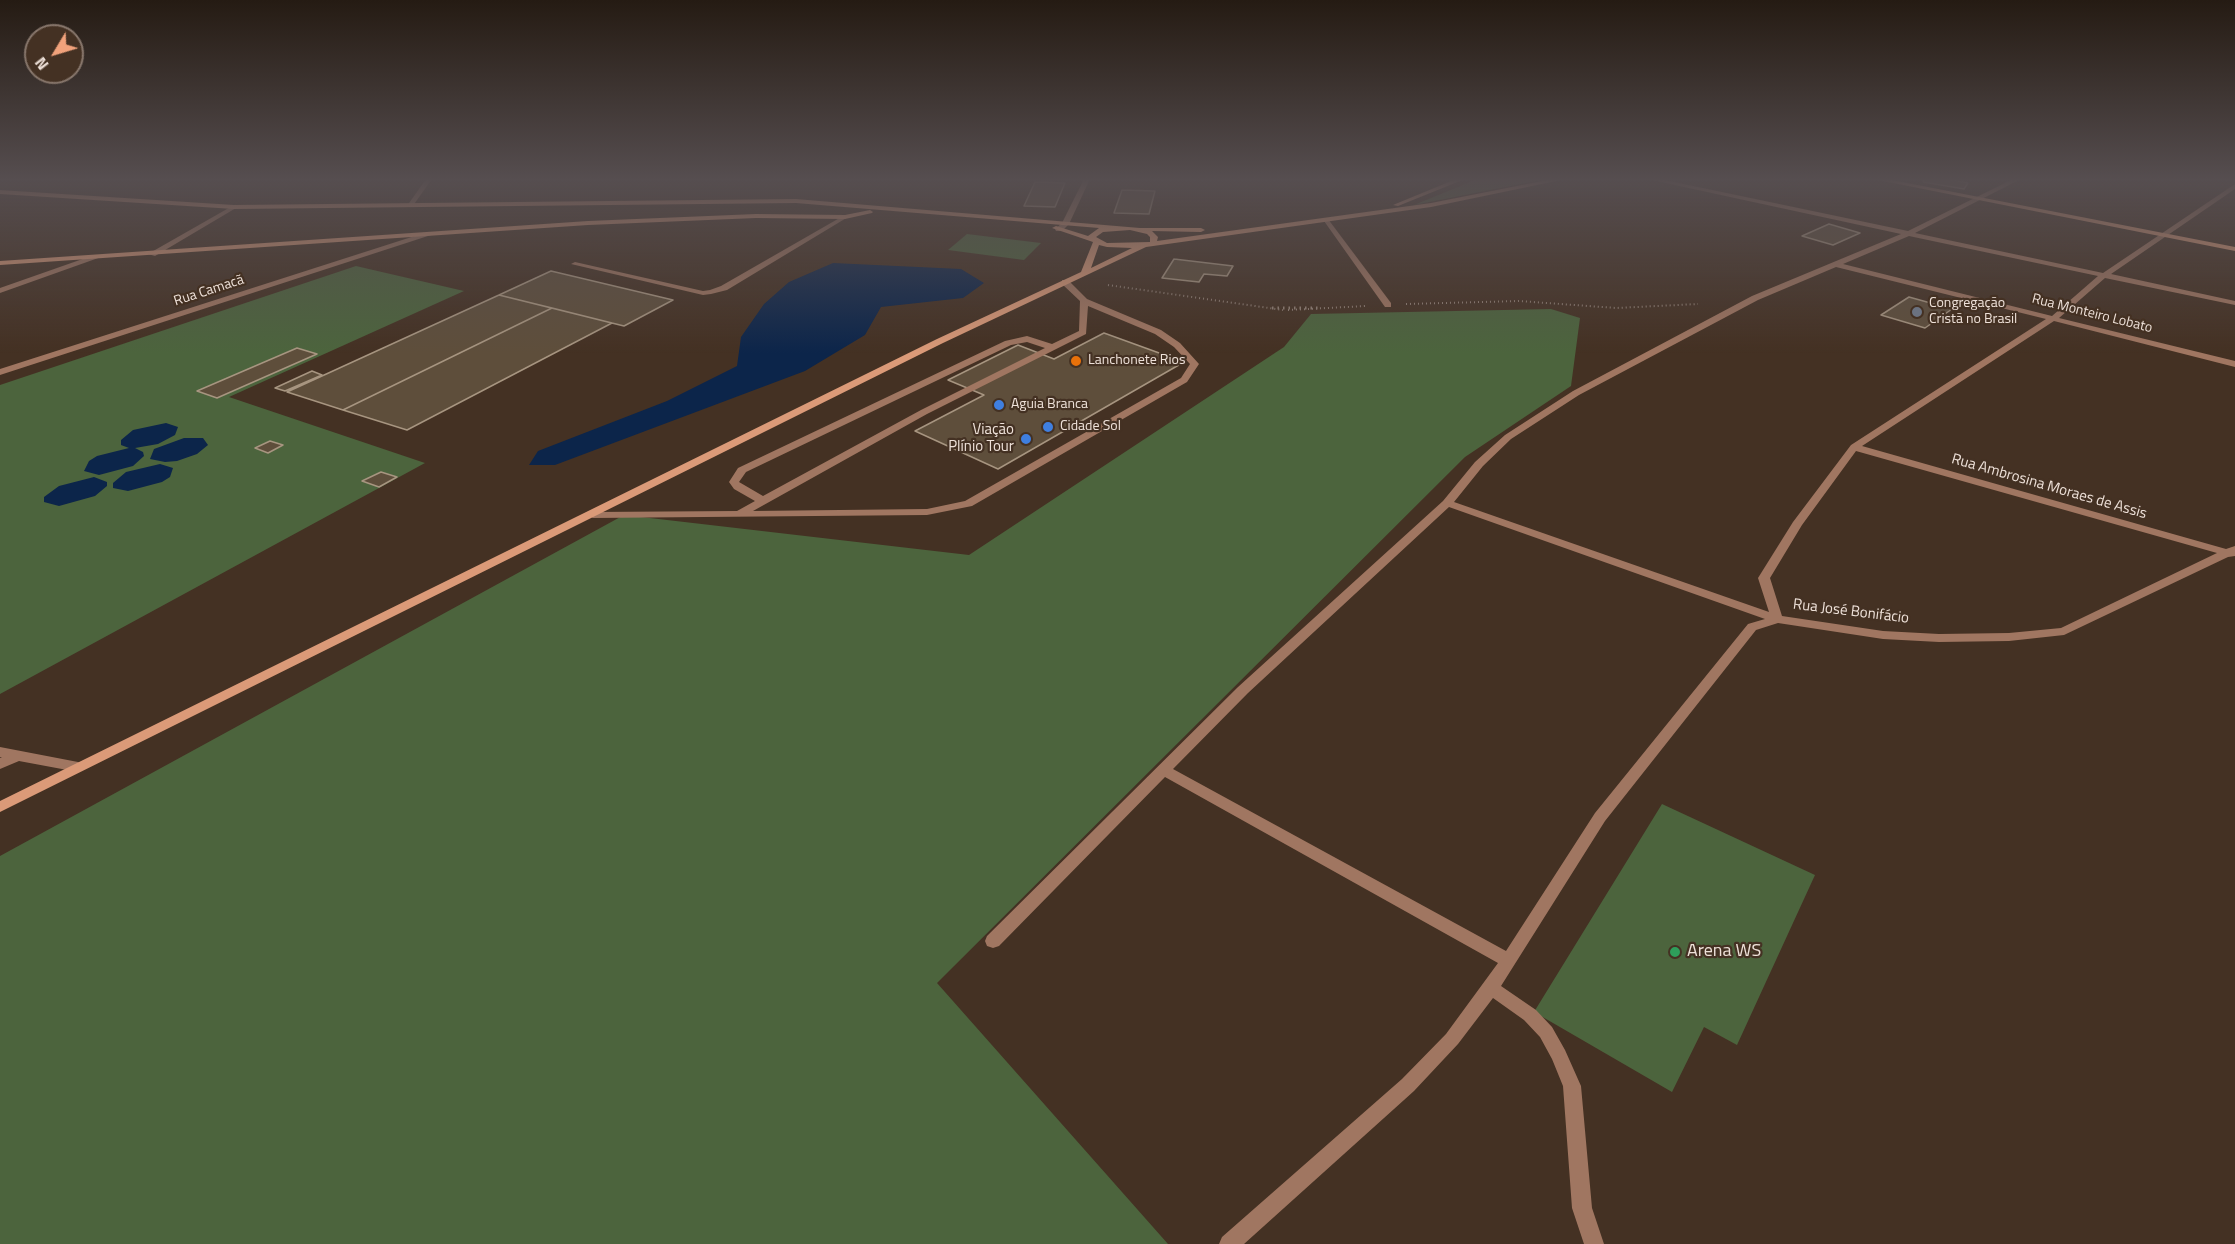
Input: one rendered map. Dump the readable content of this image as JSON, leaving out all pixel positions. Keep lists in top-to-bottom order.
{
  "streets": {
    "street": [
      "Rua Camacã",
      "Rua Monteiro Lobato",
      "Rua Ambrosina Moraes de Assis",
      "Rua José Bonifácio"
    ]
  },
  "crossings": [
    ["Rua Ambrosina Moraes de Assis", "Rua José Bonifácio"]
  ],
  "places": [
    "Congregação Cristã no Brasil",
    "Lanchonete Rios",
    "Aguia Branca",
    "Cidade Sol",
    "Viação Plínio Tour",
    "Arena WS"
  ],
  "north": "bottom left"
}
